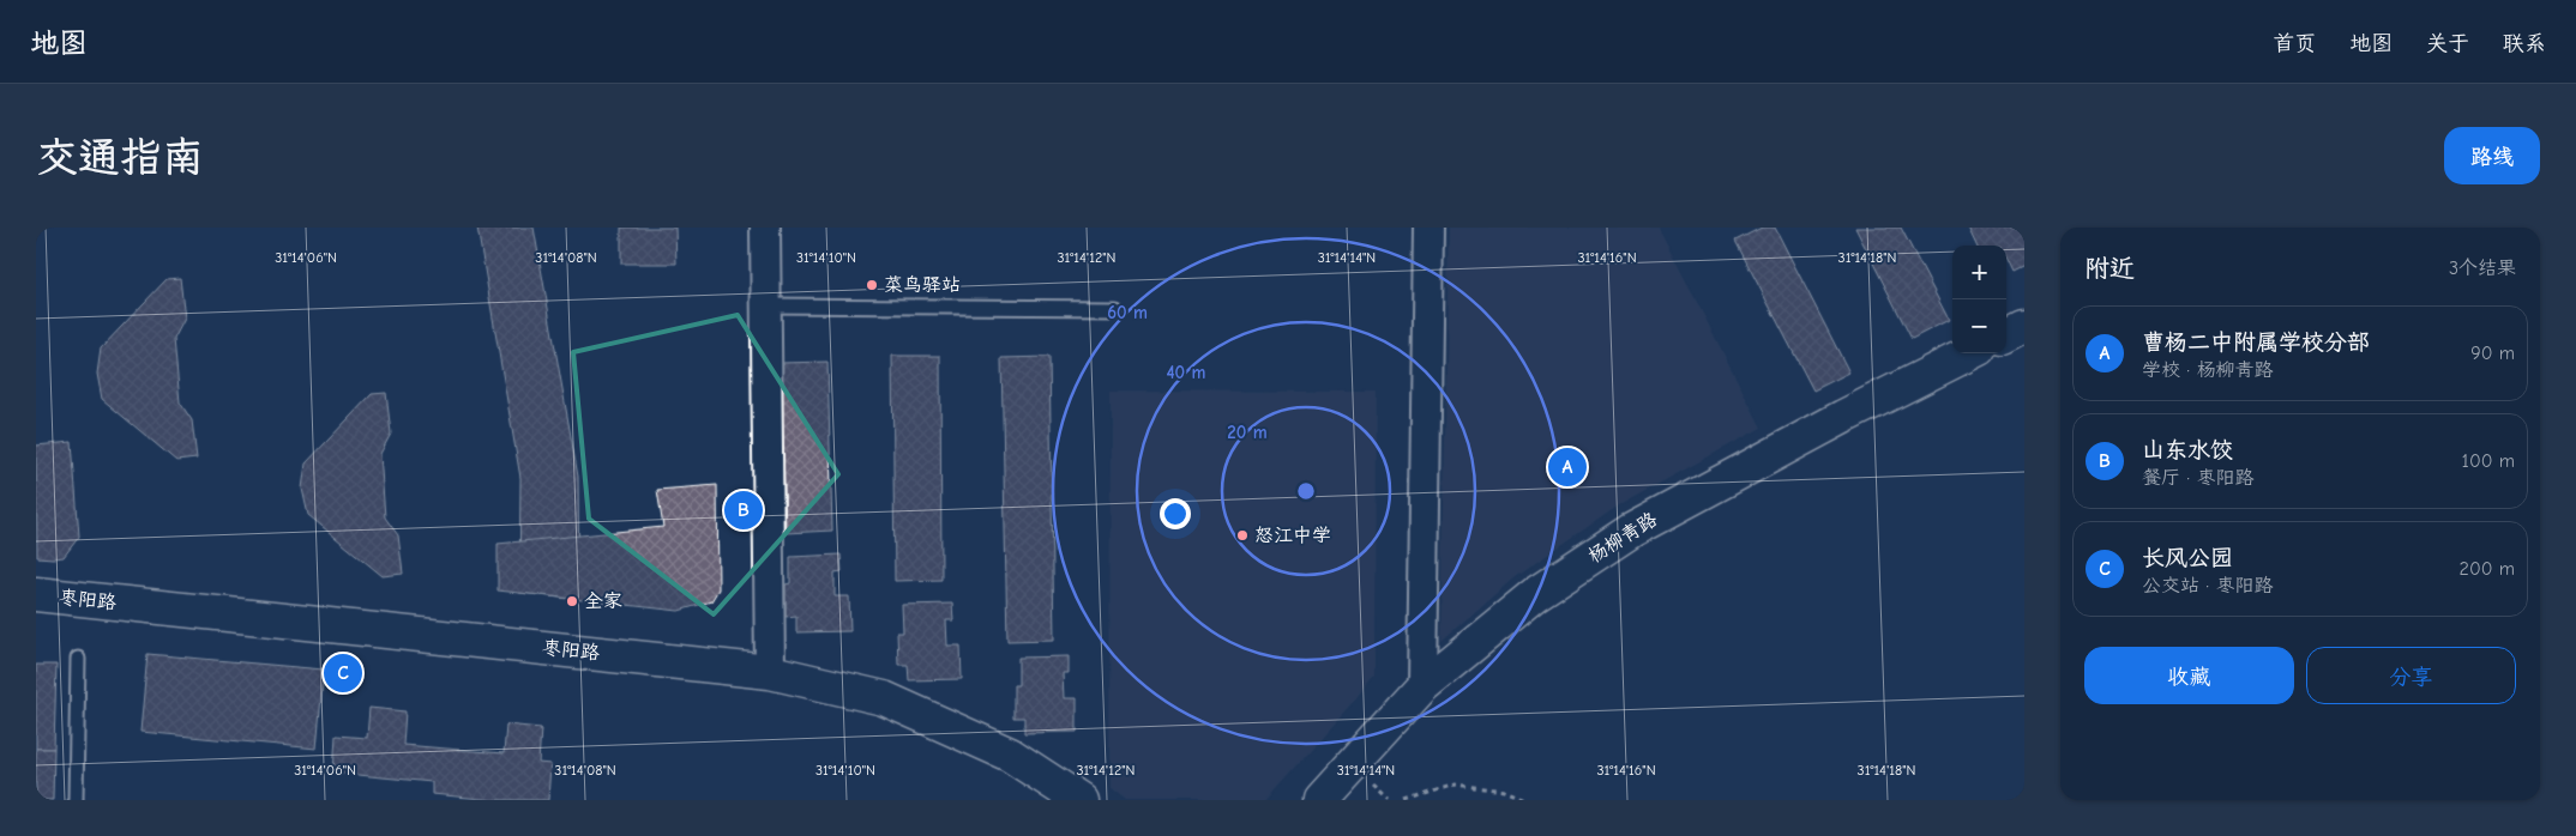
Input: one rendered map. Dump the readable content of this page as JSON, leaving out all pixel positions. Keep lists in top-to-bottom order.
{
  "streets": {
    "street": ["杨柳青路", "枣阳路"]
  },
  "places": ["菜鸟驿站", "怒江中学", "全家"],
  "page": {
    "header": "地图",
    "nav": [
      "首页",
      "地图",
      "关于",
      "联系"
    ],
    "buttons": [
      "路线",
      ["收藏", "分享"]
    ],
    "title": "交通指南",
    "heading": ["附近", "3个结果"],
    "map_buttons": ["+", "−"],
    "list": [
      {
        "mark": "A",
        "name": "曹杨二中附属学校分部",
        "note": "学校 · 杨柳青路",
        "value": "90 m"
      },
      {
        "mark": "B",
        "name": "山东水饺",
        "note": "餐厅 · 枣阳路",
        "value": "100 m"
      },
      {
        "mark": "C",
        "name": "长风公园",
        "note": "公交站 · 枣阳路",
        "value": "200 m"
      }
    ],
    "pins": ["A", "B", "C"]
  },
  "coordinates": [
    "31°14'06\"N",
    "31°14'08\"N",
    "31°14'10\"N",
    "31°14'12\"N",
    "31°14'14\"N",
    "31°14'16\"N",
    "31°14'18\"N"
  ],
  "rings": ["60 m", "40 m", "20 m"]
}
